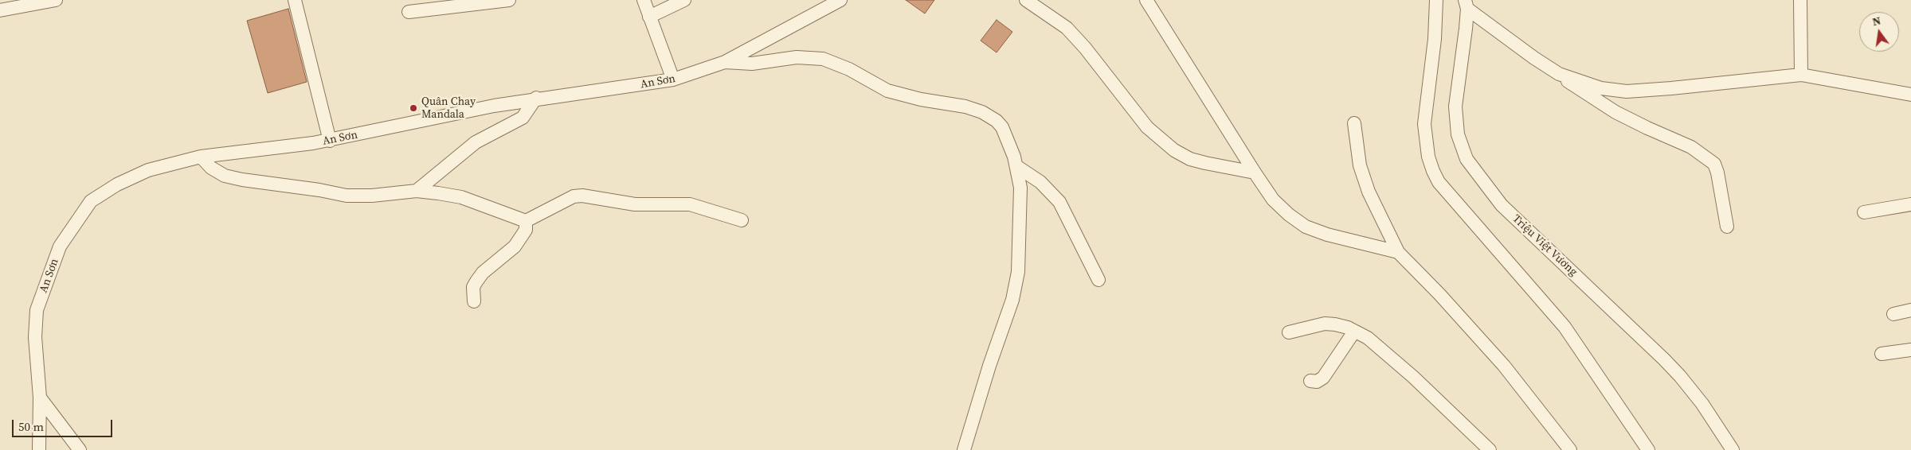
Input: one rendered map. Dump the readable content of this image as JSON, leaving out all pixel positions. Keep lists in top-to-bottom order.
{
  "streets": {
    "street": ["An Sơn", "Triệu Việt Vương"]
  },
  "places": ["Quân Chay Mandala"],
  "scale_bar": "50 m",
  "north": "top"
}
